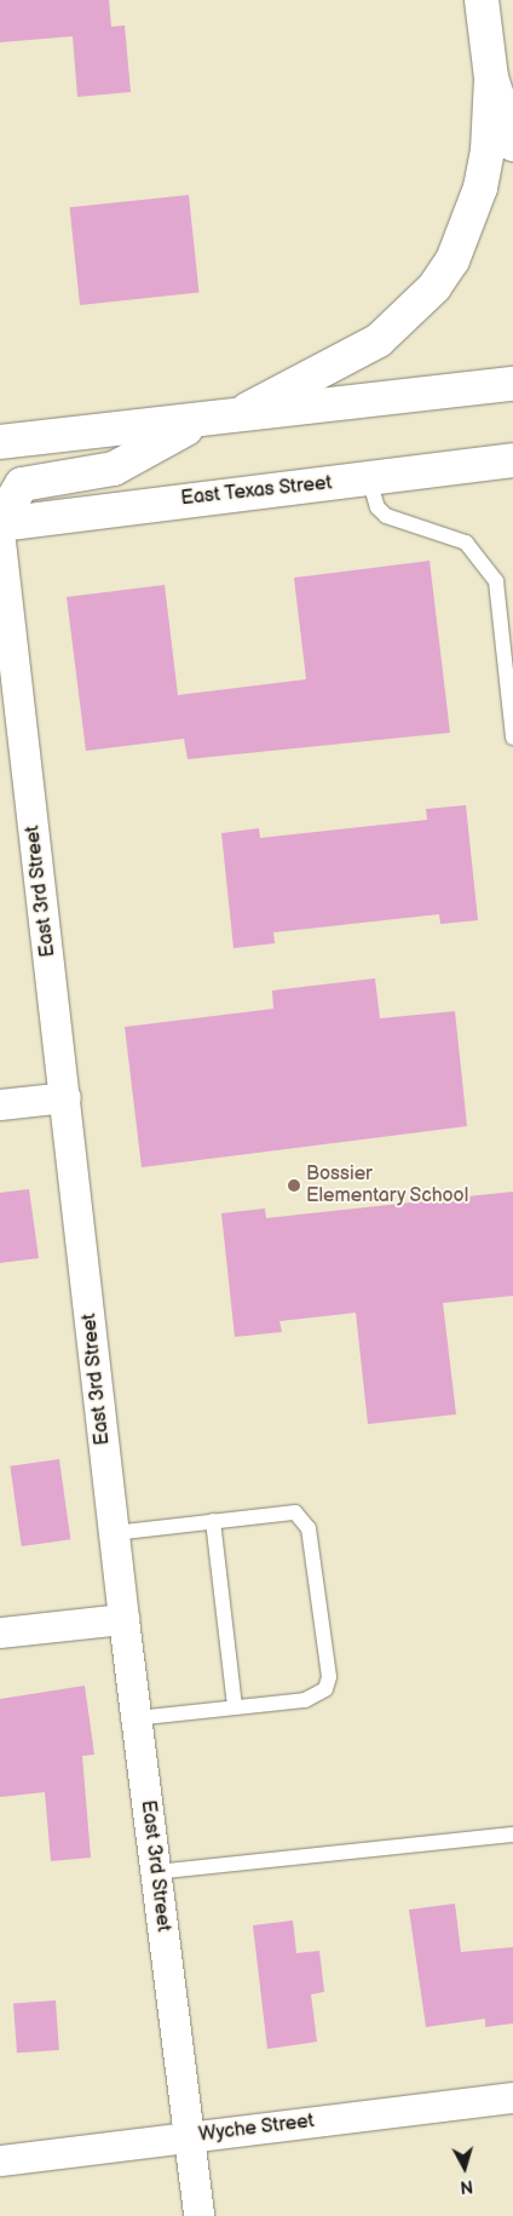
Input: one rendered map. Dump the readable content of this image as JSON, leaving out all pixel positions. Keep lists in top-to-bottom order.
{
  "streets": {
    "main road": ["East Texas Street"],
    "street": ["East 3rd Street", "Wyche Street"]
  },
  "crossings": [
    ["East 3rd Street", "Wyche Street"]
  ],
  "places": ["Bossier Elementary School"],
  "north": "bottom"
}
